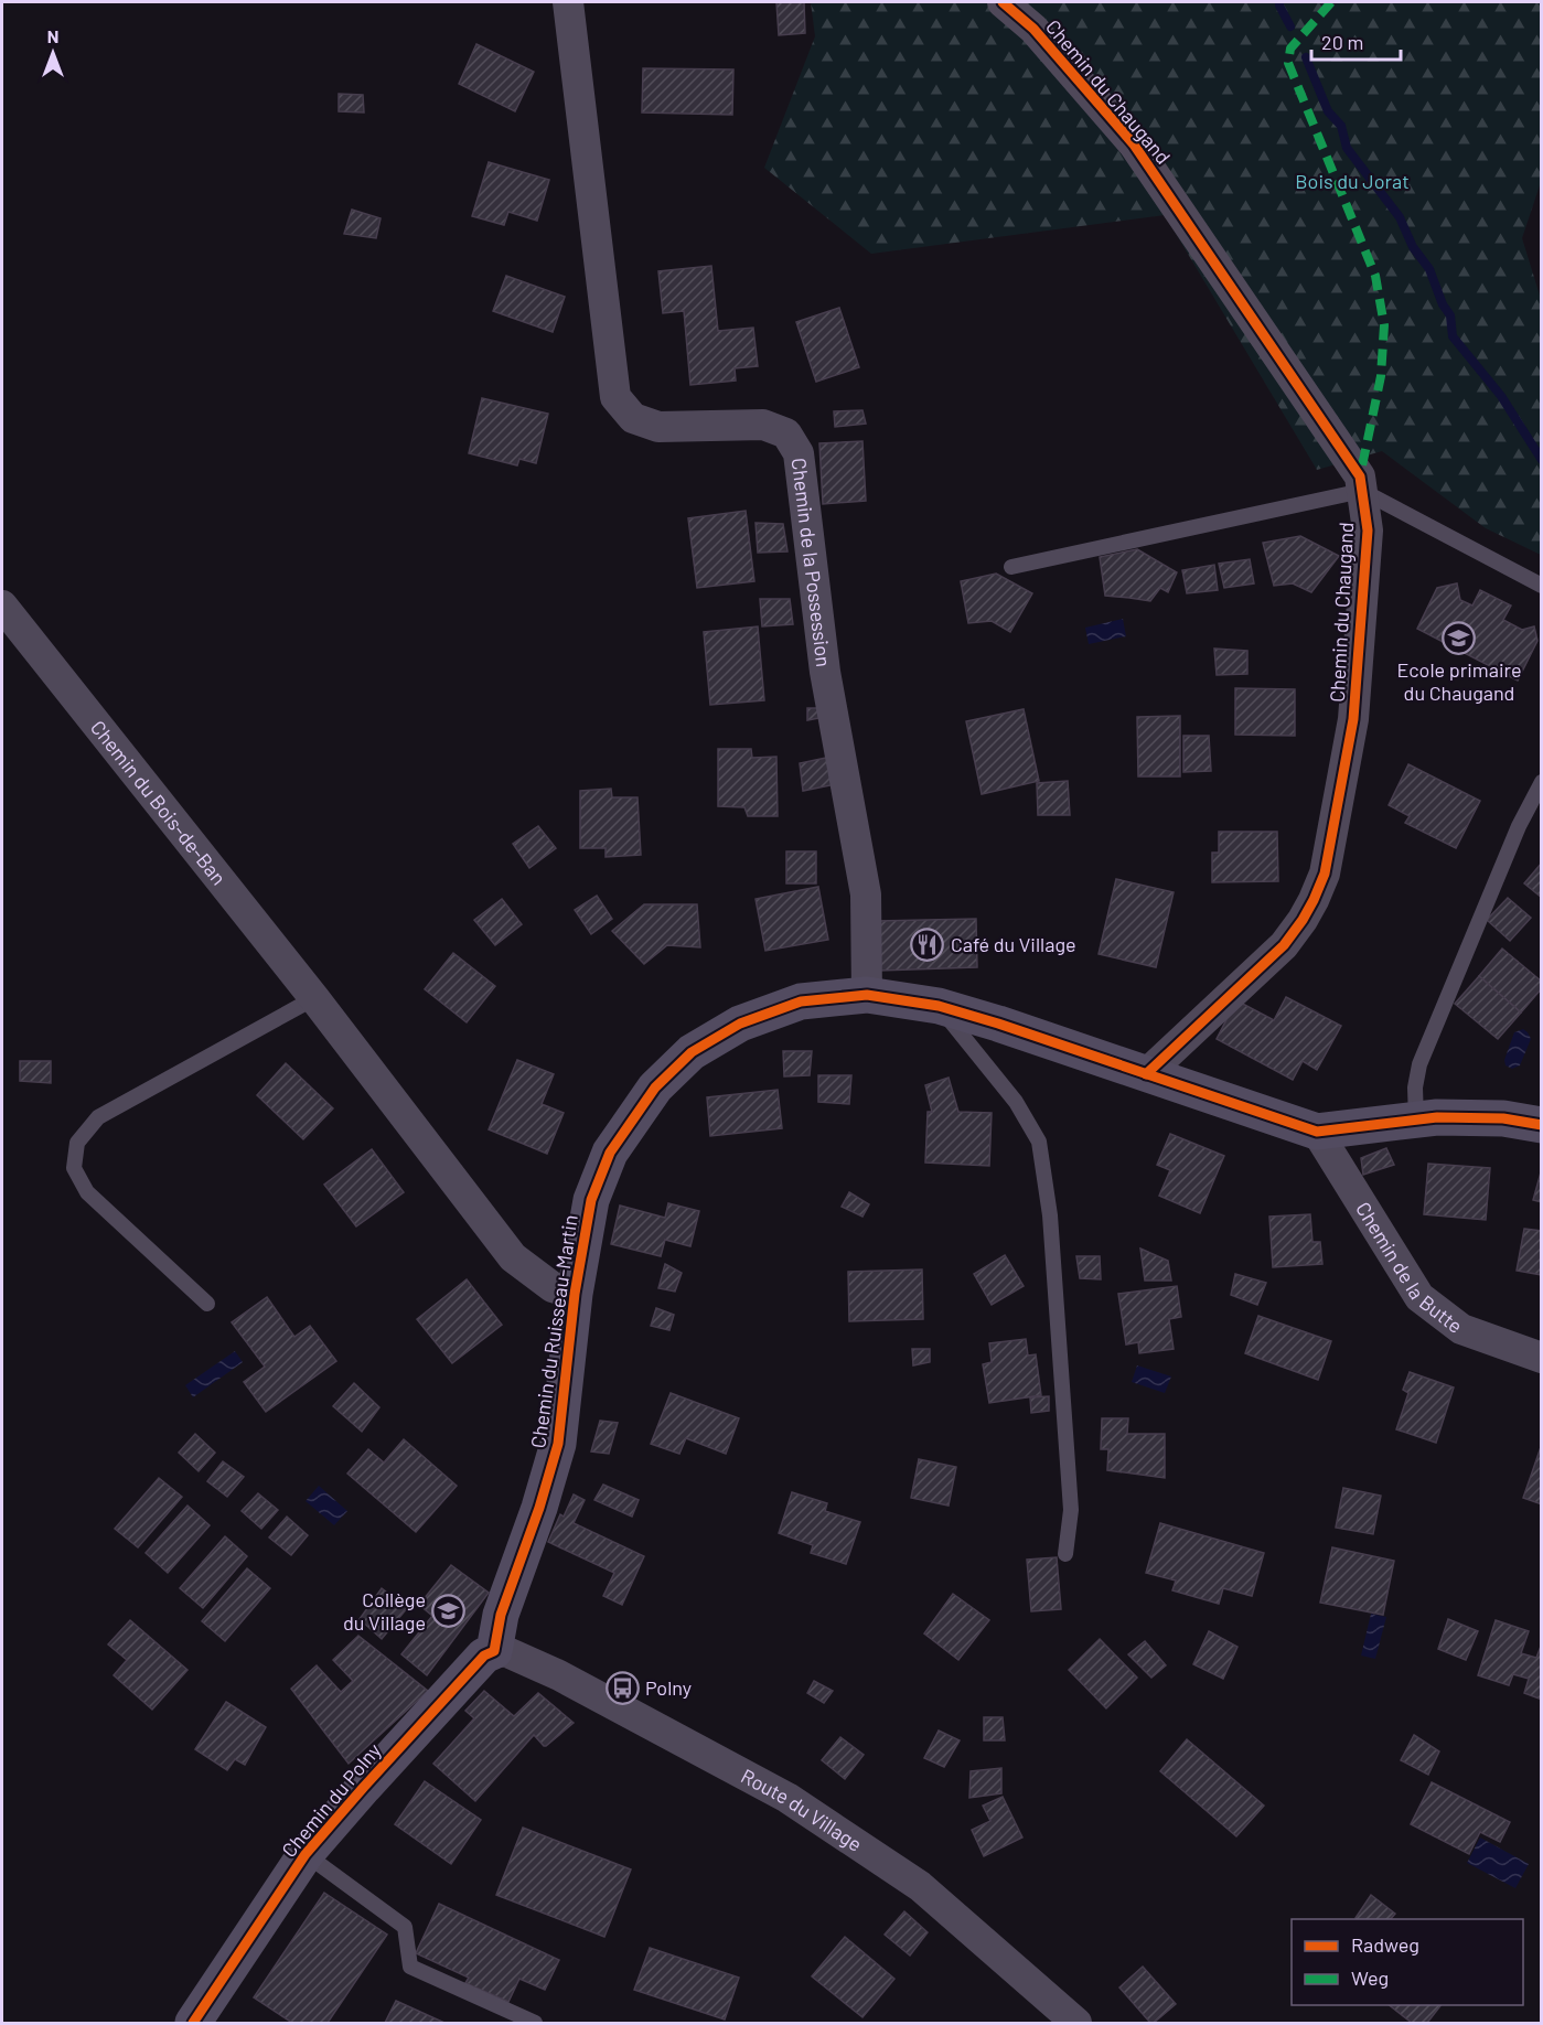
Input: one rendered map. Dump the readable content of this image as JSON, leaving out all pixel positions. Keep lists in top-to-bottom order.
{
  "streets": {
    "street": [
      "Chemin du Chaugand",
      "Chemin de la Possession",
      "Chemin du Bois-de-Ban",
      "Chemin de la Butte",
      "Chemin du Ruisseau-Martin",
      "Chemin du Polny",
      "Route du Village"
    ]
  },
  "crossings": [
    ["Chemin du Chaugand", "Chemin du Ruisseau-Martin"],
    ["Chemin de la Possession", "Chemin du Ruisseau-Martin"],
    ["Chemin du Bois-de-Ban", "Chemin du Ruisseau-Martin"],
    ["Chemin de la Butte", "Chemin du Ruisseau-Martin"],
    ["Chemin du Ruisseau-Martin", "Chemin du Polny"],
    ["Chemin du Ruisseau-Martin", "Route du Village"],
    ["Chemin du Polny", "Route du Village"]
  ],
  "parks": ["Bois du Jorat"],
  "places": {
    "school or university": ["Ecole primaire du Chaugand", "Collège du Village"],
    "restaurant": ["Café du Village"],
    "bus stop": ["Polny"]
  },
  "legend": ["Radweg", "Weg"],
  "scale_bar": "20 m",
  "north": "top"
}
